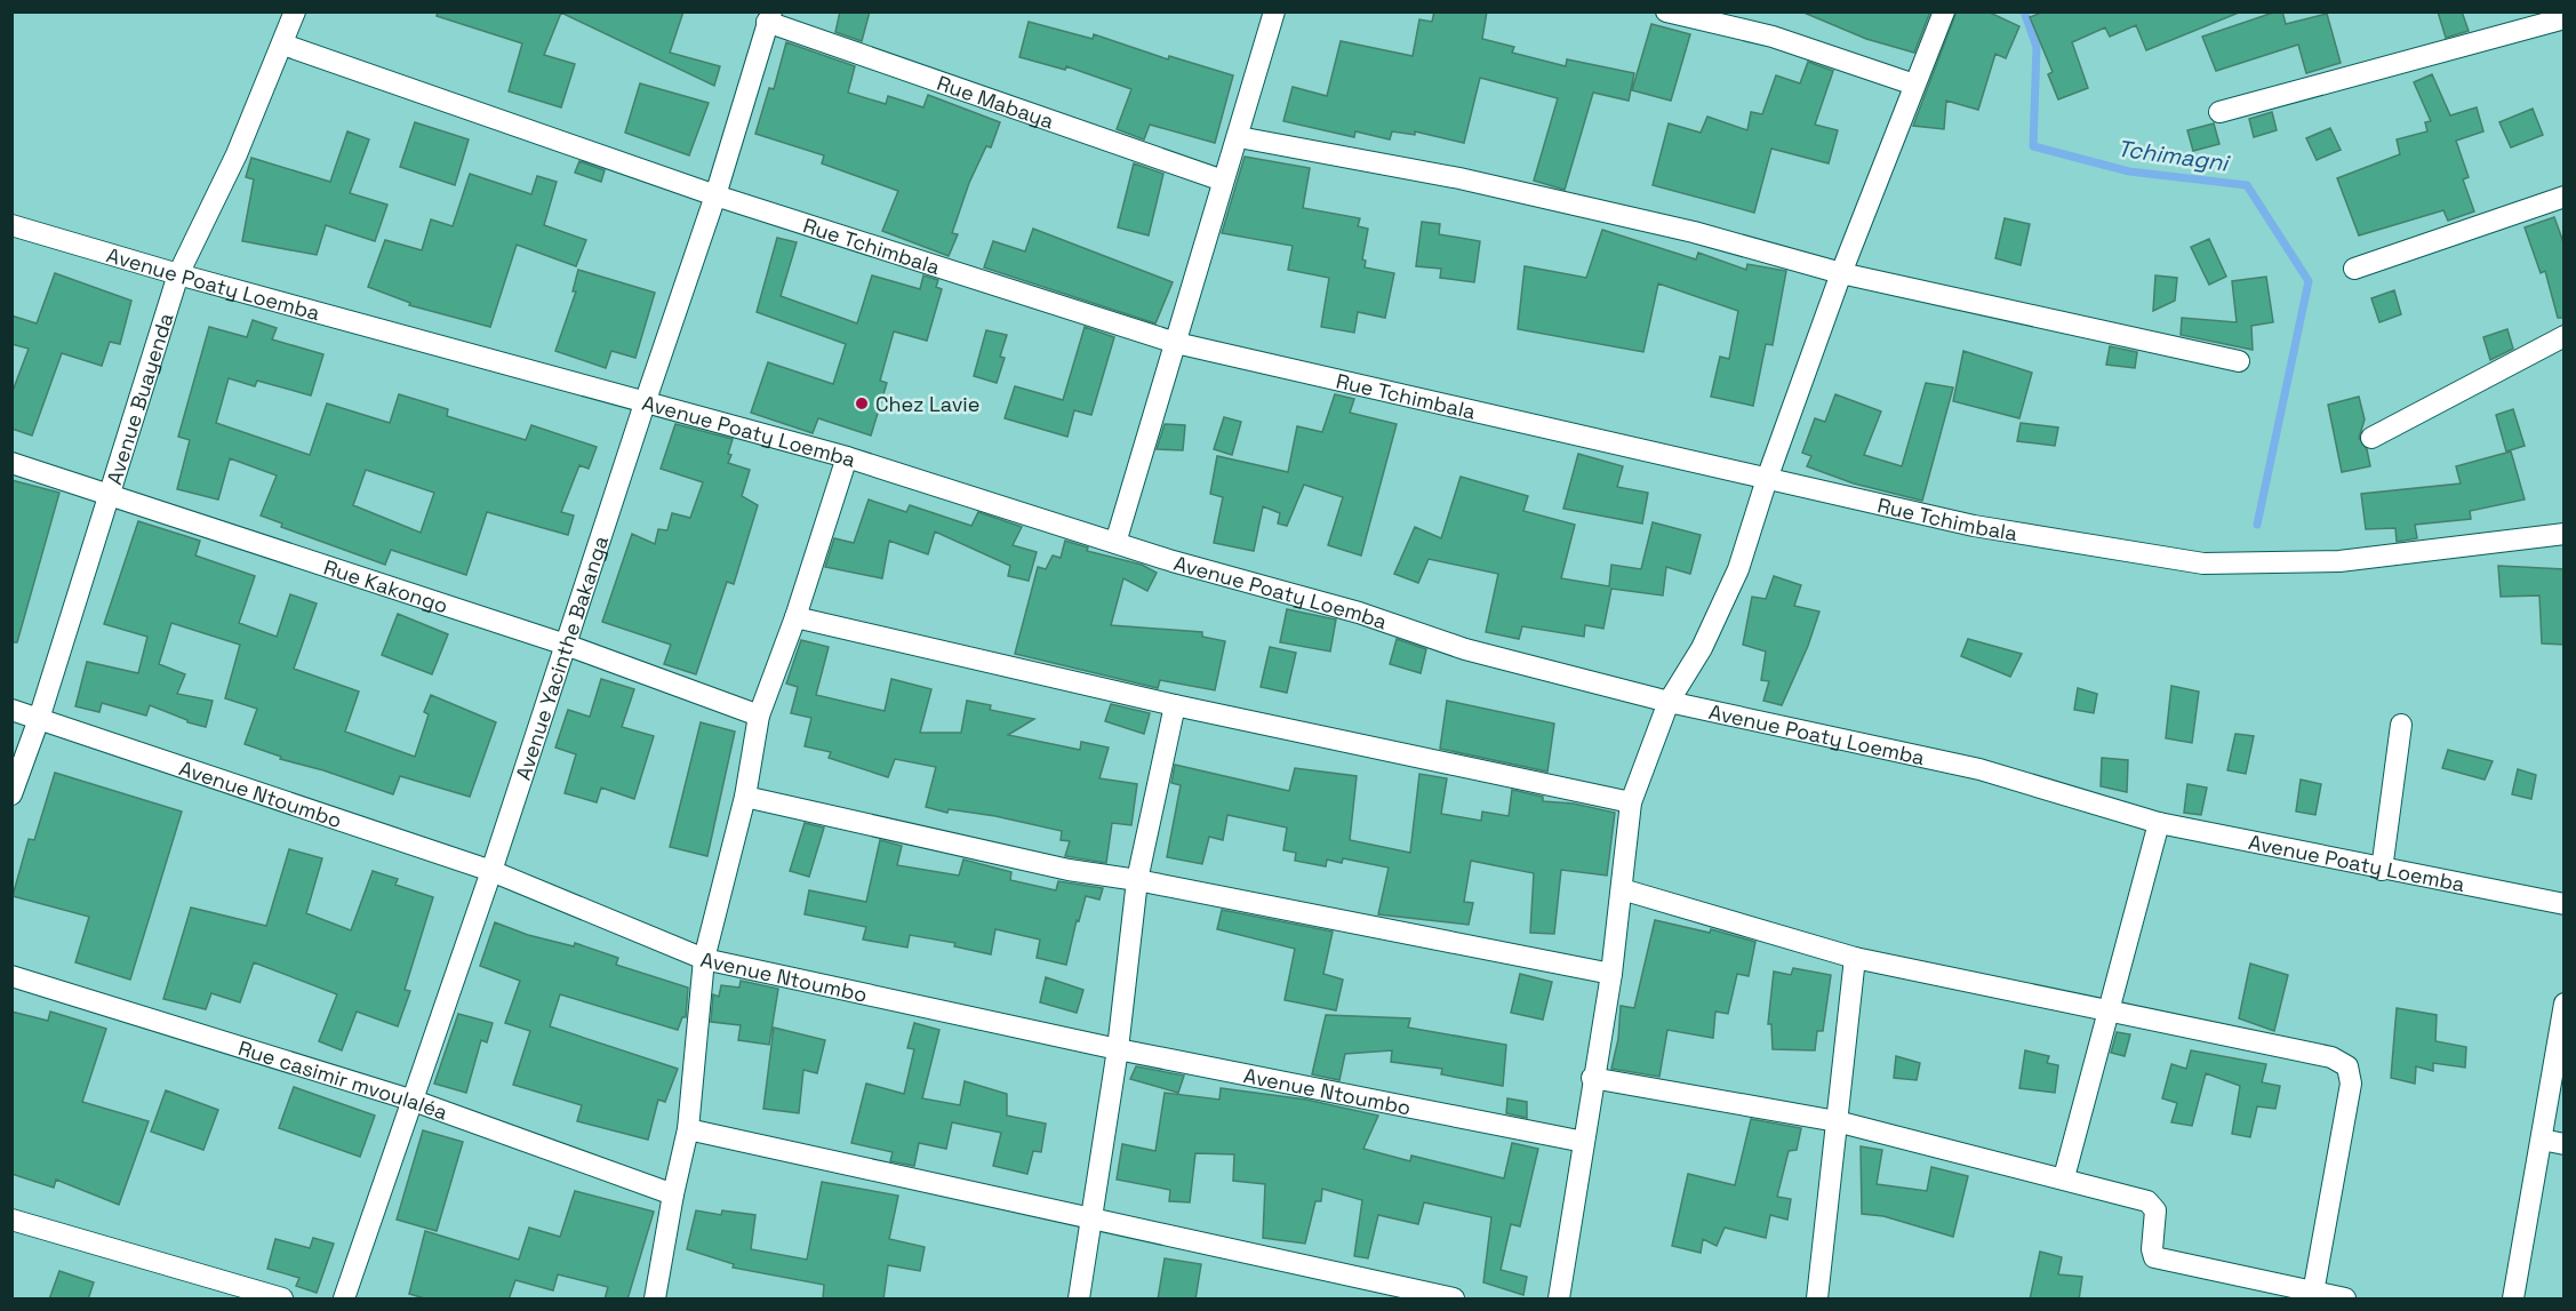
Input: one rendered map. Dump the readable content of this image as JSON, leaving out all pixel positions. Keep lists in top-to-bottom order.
{
  "streets": {
    "street": [
      "Rue Mabaya",
      "Rue Tchimbala",
      "Avenue Poaty Loemba",
      "Avenue Buayenda",
      "Rue Kakongo",
      "Avenue Yacinthe Bakanga",
      "Avenue Ntoumbo",
      "Rue casimir mvoulaléa"
    ]
  },
  "crossings": [
    ["Rue Mabaya", "Avenue Yacinthe Bakanga"],
    ["Rue Tchimbala", "Avenue Buayenda"],
    ["Rue Tchimbala", "Avenue Yacinthe Bakanga"],
    ["Avenue Poaty Loemba", "Avenue Buayenda"],
    ["Avenue Poaty Loemba", "Avenue Yacinthe Bakanga"],
    ["Avenue Buayenda", "Rue Kakongo"],
    ["Avenue Buayenda", "Avenue Ntoumbo"],
    ["Rue Kakongo", "Avenue Yacinthe Bakanga"],
    ["Avenue Yacinthe Bakanga", "Avenue Ntoumbo"],
    ["Avenue Yacinthe Bakanga", "Rue casimir mvoulaléa"]
  ],
  "water": ["Tchimagni"],
  "places": ["Chez Lavie"]
}
